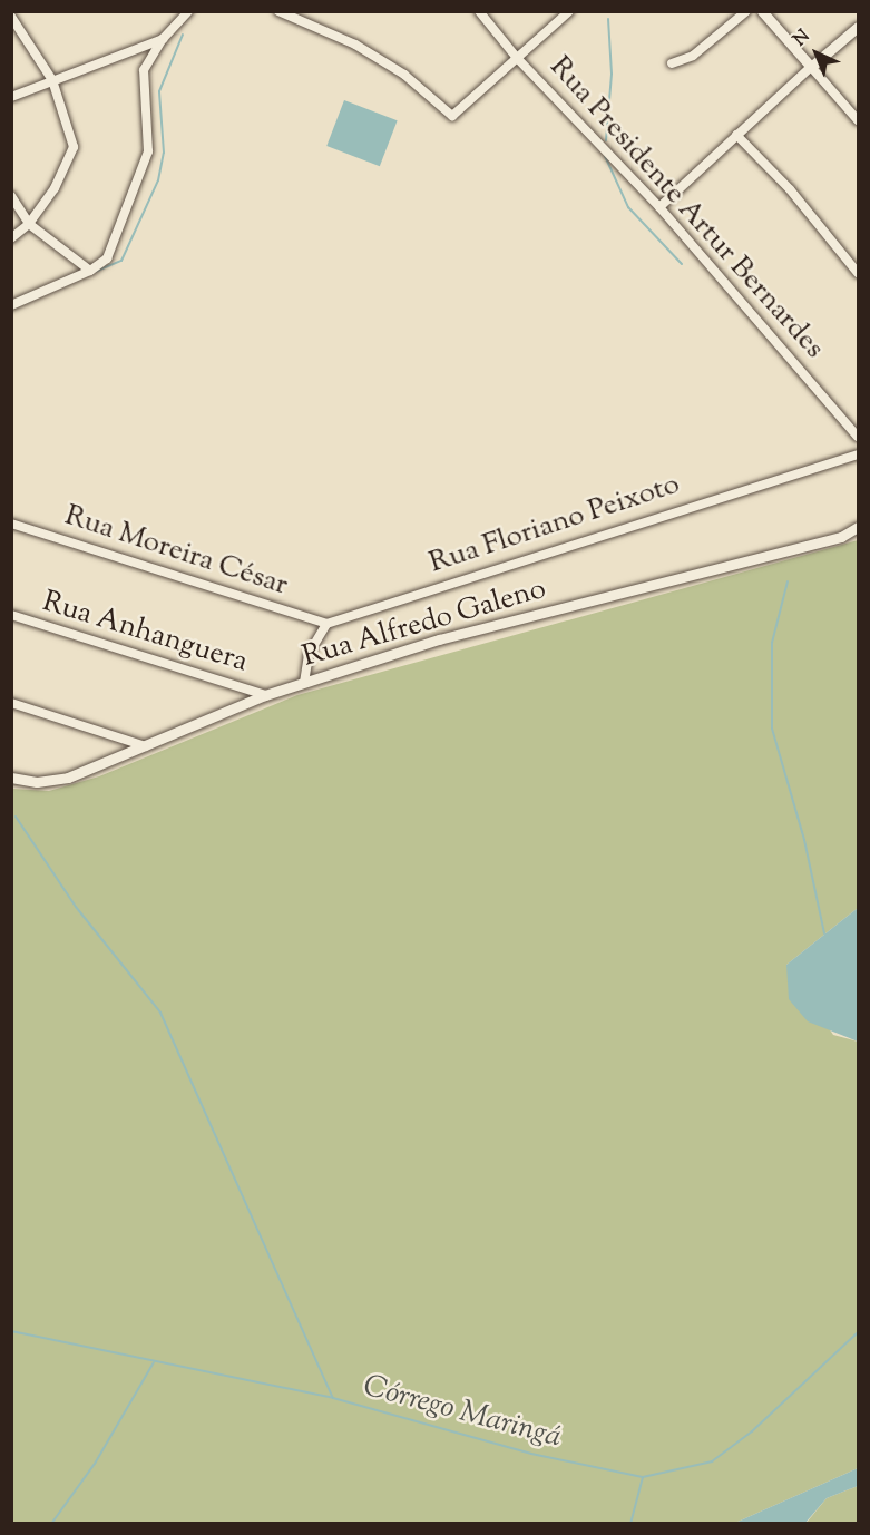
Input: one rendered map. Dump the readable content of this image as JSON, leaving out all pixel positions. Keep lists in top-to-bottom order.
{
  "streets": {
    "street": [
      "Rua Presidente Artur Bernardes",
      "Rua Floriano Peixoto",
      "Rua Moreira César",
      "Rua Alfredo Galeno",
      "Rua Anhanguera"
    ]
  },
  "crossings": [
    ["Rua Floriano Peixoto", "Rua Moreira César"],
    ["Rua Alfredo Galeno", "Rua Anhanguera"]
  ],
  "water": ["Córrego Maringá"],
  "north": "top left"
}
